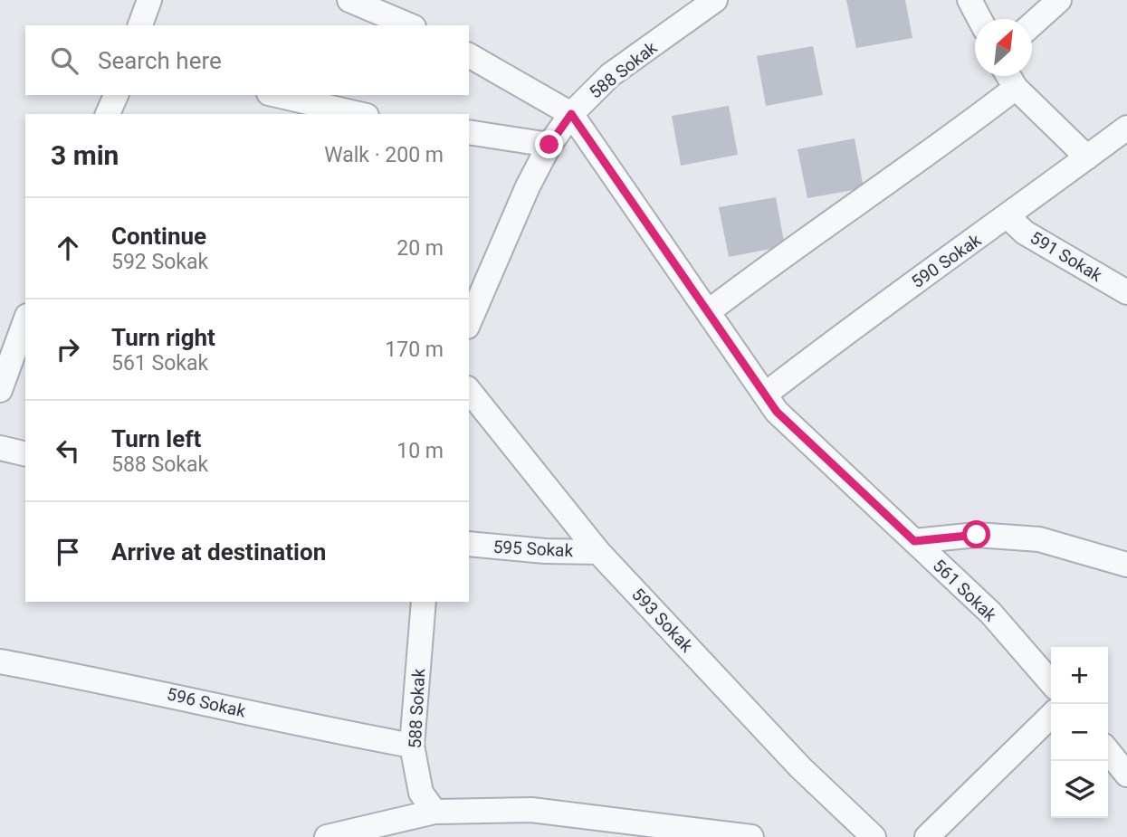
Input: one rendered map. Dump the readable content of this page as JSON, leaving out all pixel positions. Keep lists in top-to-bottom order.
{
  "streets": {
    "street": [
      "588 Sokak",
      "591 Sokak",
      "590 Sokak",
      "595 Sokak",
      "561 Sokak",
      "593 Sokak",
      "596 Sokak"
    ]
  },
  "crossings": [
    ["588 Sokak", "561 Sokak"],
    ["588 Sokak", "596 Sokak"],
    ["591 Sokak", "590 Sokak"],
    ["590 Sokak", "561 Sokak"],
    ["595 Sokak", "593 Sokak"]
  ],
  "north": "top right",
  "page": {
    "search": "Search here",
    "heading": ["3 min", "Walk · 200 m"],
    "list": [
      ["Continue", "592 Sokak", "20 m"],
      ["Turn right", "561 Sokak", "170 m"],
      ["Turn left", "588 Sokak", "10 m"],
      "Arrive at destination"
    ],
    "map_buttons": ["+", "−"]
  }
}
